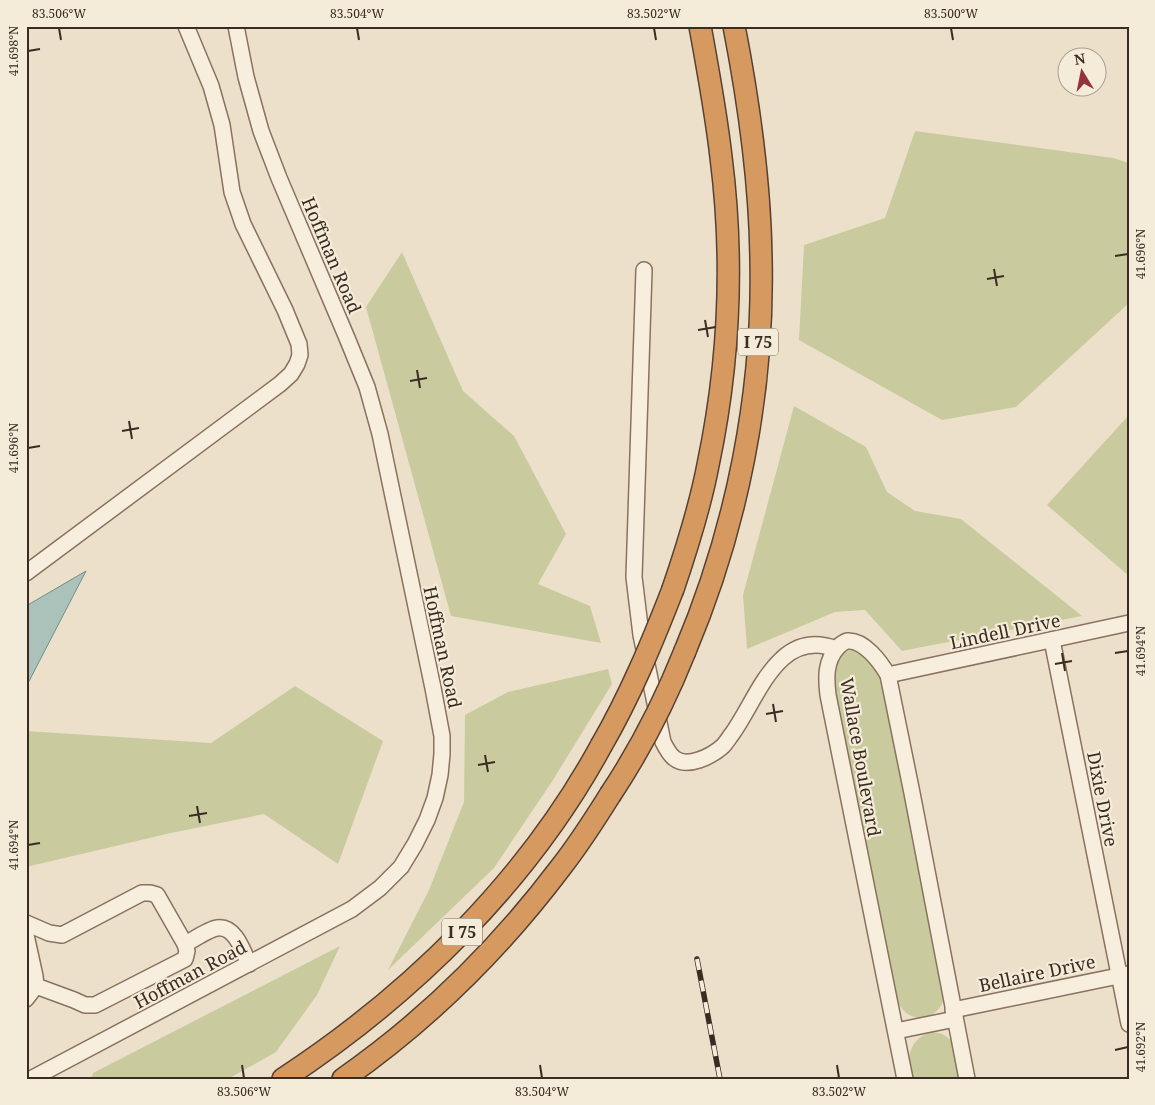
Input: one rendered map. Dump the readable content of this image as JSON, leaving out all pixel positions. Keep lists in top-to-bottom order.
{
  "streets": {
    "highway": ["I 75"],
    "street": [
      "Hoffman Road",
      "Lindell Drive",
      "Wallace Boulevard",
      "Dixie Drive",
      "Bellaire Drive"
    ]
  },
  "crossings": [
    ["Lindell Drive", "Wallace Boulevard"],
    ["Lindell Drive", "Dixie Drive"],
    ["Wallace Boulevard", "Bellaire Drive"],
    ["Dixie Drive", "Bellaire Drive"]
  ],
  "north": "top",
  "coordinates": [
    "83.506°W",
    "83.504°W",
    "83.502°W",
    "83.500°W",
    "41.698°N",
    "41.696°N",
    "41.694°N",
    "41.692°N"
  ]
}
